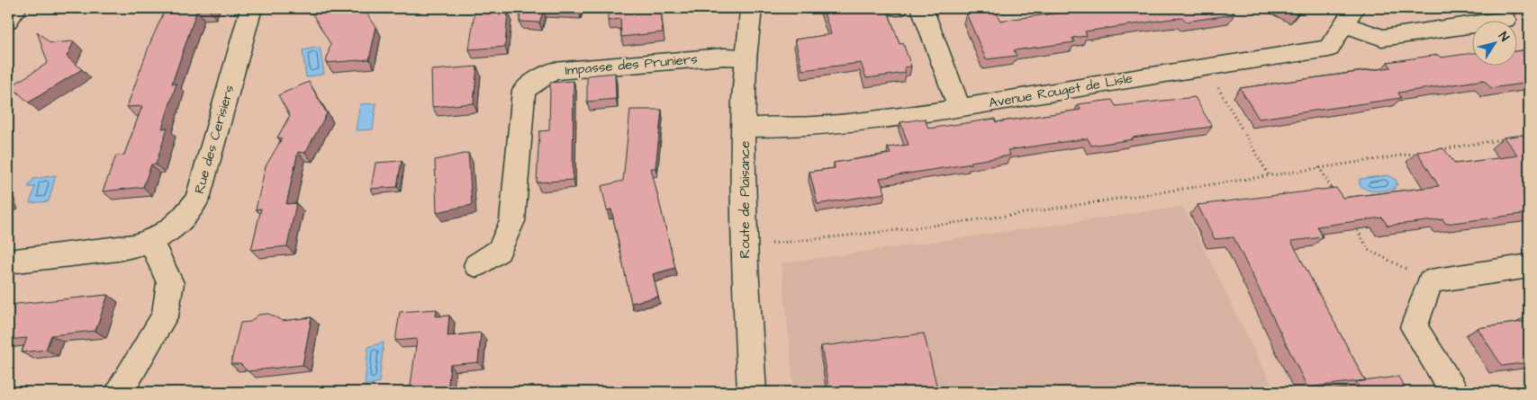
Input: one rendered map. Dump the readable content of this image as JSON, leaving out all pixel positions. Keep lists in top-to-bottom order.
{
  "streets": {
    "street": [
      "Impasse des Pruniers",
      "Avenue Rouget de Lisle",
      "Rue des Cerisiers",
      "Route de Plaisance"
    ]
  },
  "crossings": [
    ["Impasse des Pruniers", "Route de Plaisance"],
    ["Avenue Rouget de Lisle", "Route de Plaisance"]
  ],
  "north": "top right"
}
